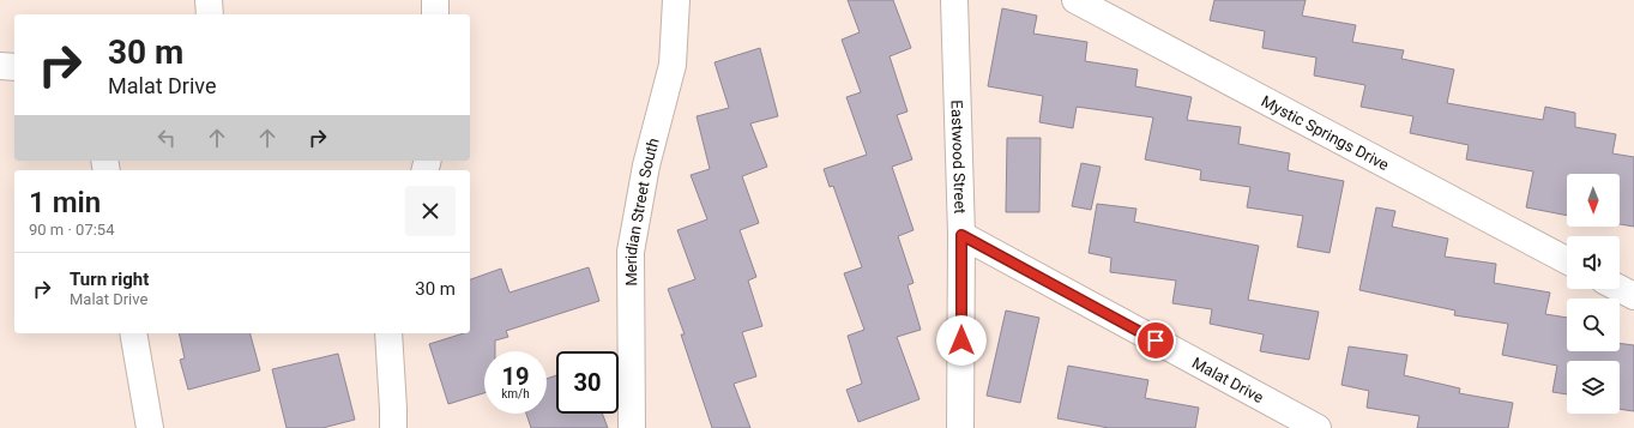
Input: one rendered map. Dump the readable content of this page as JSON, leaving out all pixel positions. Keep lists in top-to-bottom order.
{
  "streets": {
    "street": [
      "Mystic Springs Drive",
      "Eastwood Street",
      "Meridian Street South",
      "Malat Drive"
    ]
  },
  "crossings": [
    ["Eastwood Street", "Malat Drive"]
  ],
  "north": "bottom",
  "page": {
    "turn": ["30 m", "Malat Drive"],
    "heading": ["1 min", "90 m · 07:54"],
    "list": [
      {
        "name": "Turn right",
        "note": "Malat Drive",
        "value": "30 m"
      }
    ],
    "speed": "19 km/h",
    "limit": "30"
  }
}
